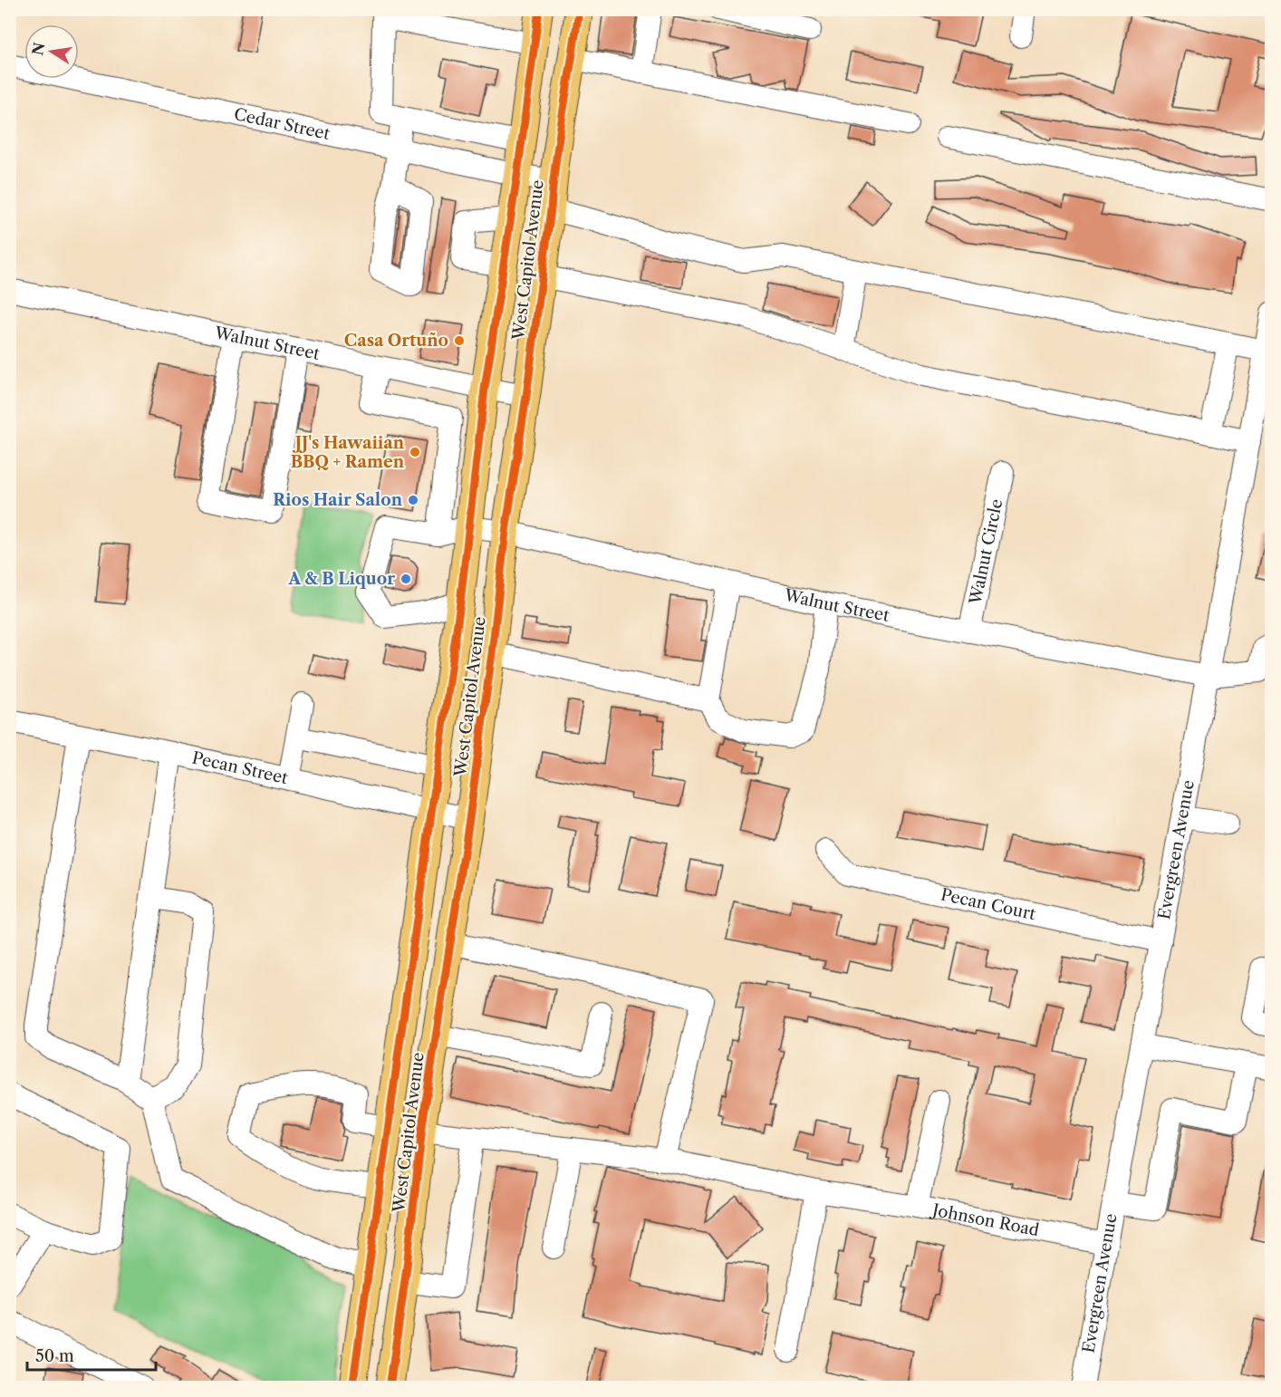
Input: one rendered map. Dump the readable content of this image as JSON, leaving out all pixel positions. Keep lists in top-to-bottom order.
{
  "streets": {
    "main road": ["West Capitol Avenue"],
    "street": [
      "Cedar Street",
      "Walnut Street",
      "Walnut Circle",
      "Pecan Street",
      "Evergreen Avenue",
      "Pecan Court",
      "Johnson Road"
    ]
  },
  "crossings": [
    ["Cedar Street", "West Capitol Avenue"],
    ["West Capitol Avenue", "Walnut Street"],
    ["West Capitol Avenue", "Pecan Street"],
    ["West Capitol Avenue", "Johnson Road"],
    ["Walnut Street", "Walnut Circle"],
    ["Walnut Street", "Evergreen Avenue"],
    ["Evergreen Avenue", "Pecan Court"],
    ["Evergreen Avenue", "Johnson Road"]
  ],
  "places": [
    "Casa Ortuño",
    "JJ's Hawaiian BBQ + Ramen",
    "Rios Hair Salon",
    "A & B Liquor"
  ],
  "scale_bar": "50 m",
  "north": "left"
}
